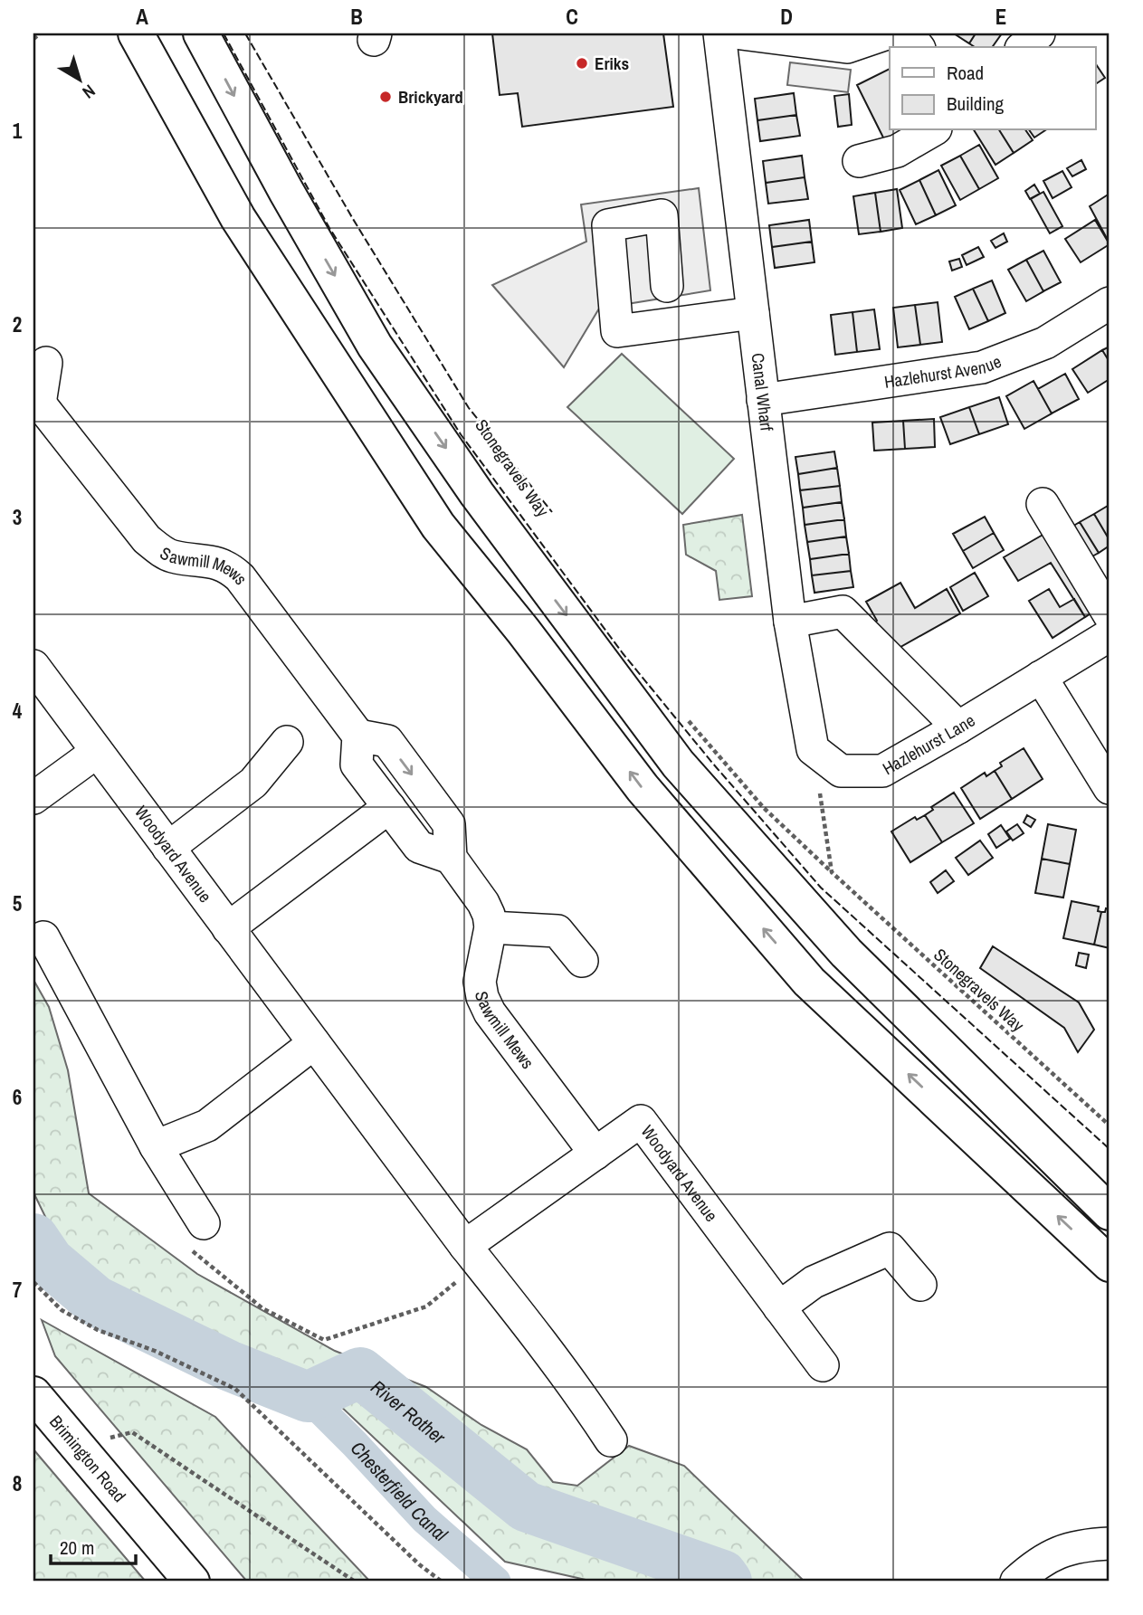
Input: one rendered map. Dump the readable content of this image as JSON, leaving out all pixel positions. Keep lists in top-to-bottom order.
{
  "streets": {
    "main road": ["Brimington Road"],
    "street": [
      "Hazlehurst Avenue",
      "Canal Wharf",
      "Sawmill Mews",
      "Hazlehurst Lane",
      "Woodyard Avenue"
    ],
    "path": ["Stonegravels Way"]
  },
  "crossings": [
    ["Hazlehurst Avenue", "Canal Wharf"],
    ["Canal Wharf", "Hazlehurst Lane"],
    ["Sawmill Mews", "Woodyard Avenue"]
  ],
  "water": ["River Rother", "Chesterfield Canal"],
  "places": ["Eriks", "Brickyard"],
  "legend": ["Road", "Building"],
  "scale_bar": "20 m",
  "north": "bottom right",
  "grid": {
    "columns": [
      "A",
      "B",
      "C",
      "D",
      "E"
    ],
    "rows": [
      "1",
      "2",
      "3",
      "4",
      "5",
      "6",
      "7",
      "8"
    ]
  }
}
